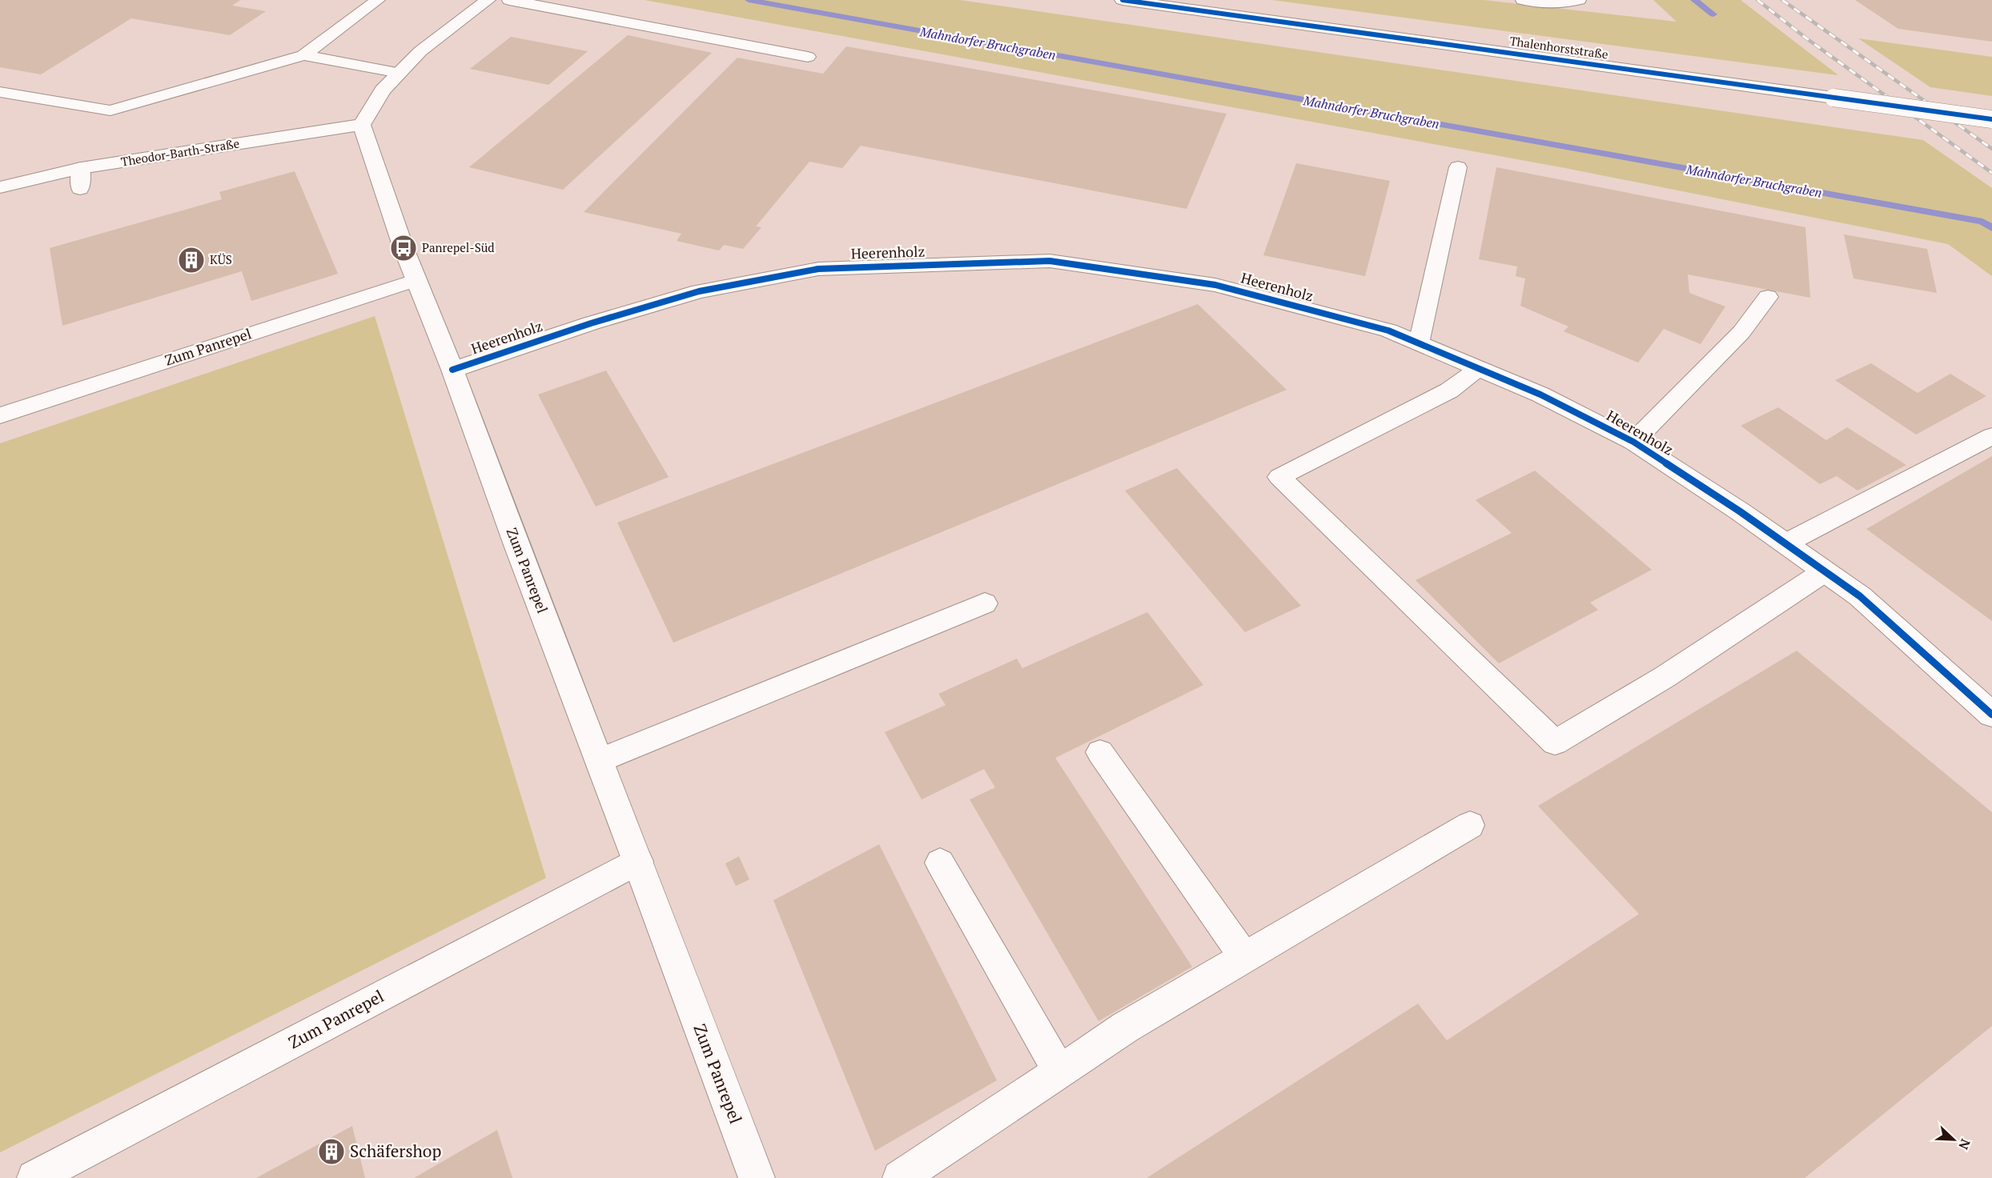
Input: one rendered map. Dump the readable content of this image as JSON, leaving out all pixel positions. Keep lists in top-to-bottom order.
{
  "streets": {
    "street": [
      "Thalenhorststraße",
      "Theodor-Barth-Straße",
      "Heerenholz",
      "Zum Panrepel"
    ]
  },
  "crossings": [
    ["Theodor-Barth-Straße", "Zum Panrepel"],
    ["Heerenholz", "Zum Panrepel"]
  ],
  "water": ["Mahndorfer Bruchgraben"],
  "places": {
    "bus stop": ["Panrepel-Süd"],
    "building": ["KÜS", "Schäfershop"]
  },
  "north": "bottom right"
}
